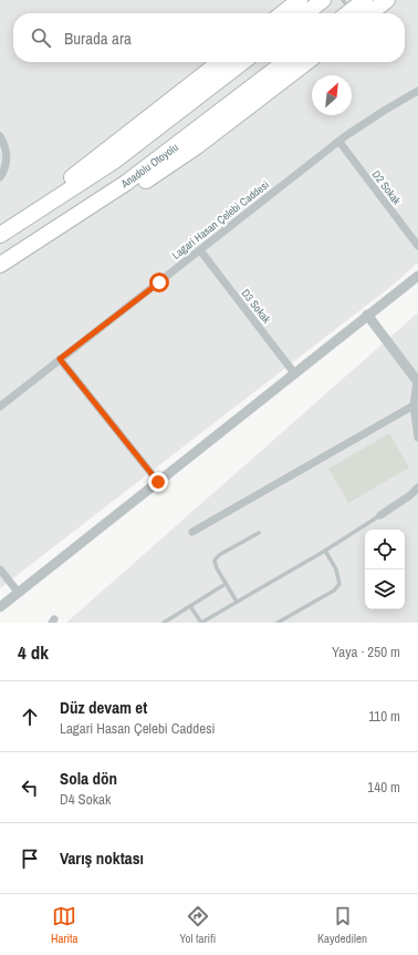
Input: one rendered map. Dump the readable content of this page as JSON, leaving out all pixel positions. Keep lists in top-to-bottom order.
{
  "streets": {
    "highway": ["Anadolu Otoyolu"],
    "street": ["D2 Sokak", "Lagari Hasan Çelebi Caddesi", "D3 Sokak"]
  },
  "crossings": [
    ["D2 Sokak", "Lagari Hasan Çelebi Caddesi"],
    ["Lagari Hasan Çelebi Caddesi", "D3 Sokak"]
  ],
  "north": "top right",
  "page": {
    "search": "Burada ara",
    "heading": ["4 dk", "Yaya · 250 m"],
    "list": [
      ["Düz devam et", "Lagari Hasan Çelebi Caddesi", "110 m"],
      ["Sola dön", "D4 Sokak", "140 m"],
      "Varış noktası"
    ],
    "nav": ["Harita", "Yol tarifi", "Kaydedilen"]
  }
}
